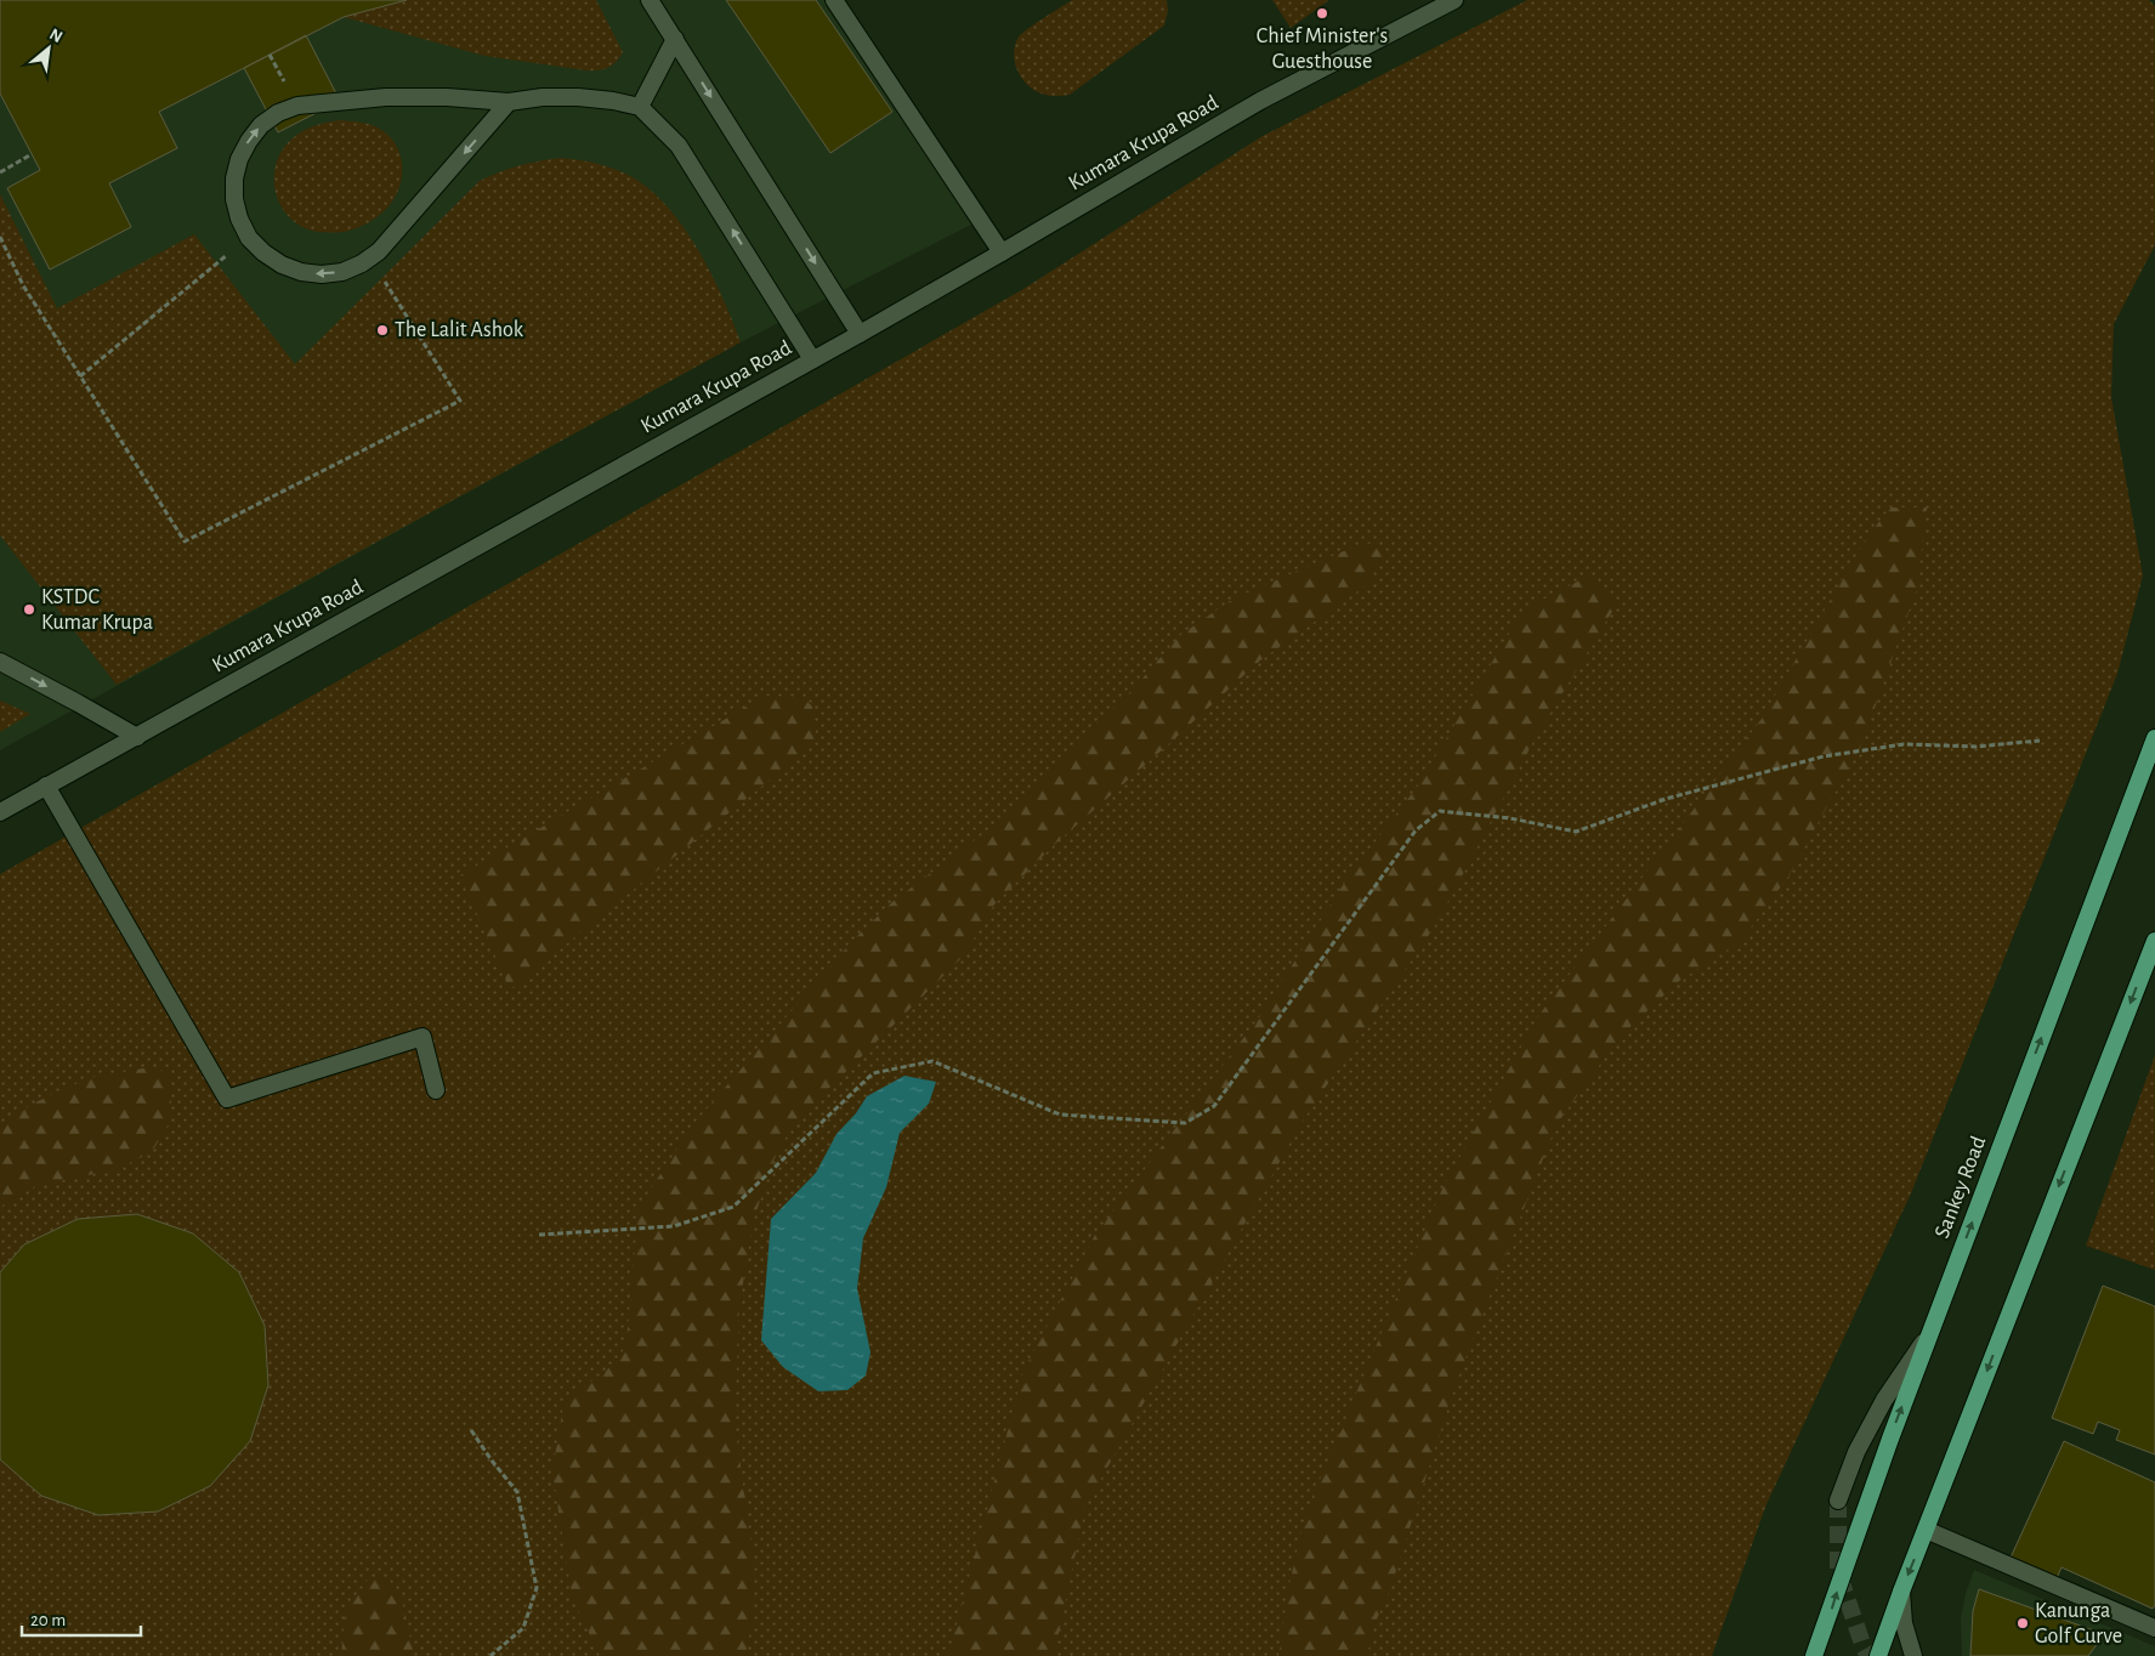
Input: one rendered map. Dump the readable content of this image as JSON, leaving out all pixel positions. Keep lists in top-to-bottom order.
{
  "streets": {
    "main road": ["Sankey Road"],
    "street": ["Kumara Krupa Road"]
  },
  "places": [
    "Chief Minister's Guesthouse",
    "The Lalit Ashok",
    "KSTDC Kumar Krupa",
    "Kanunga Golf Curve"
  ],
  "scale_bar": "20 m",
  "north": "top right"
}
